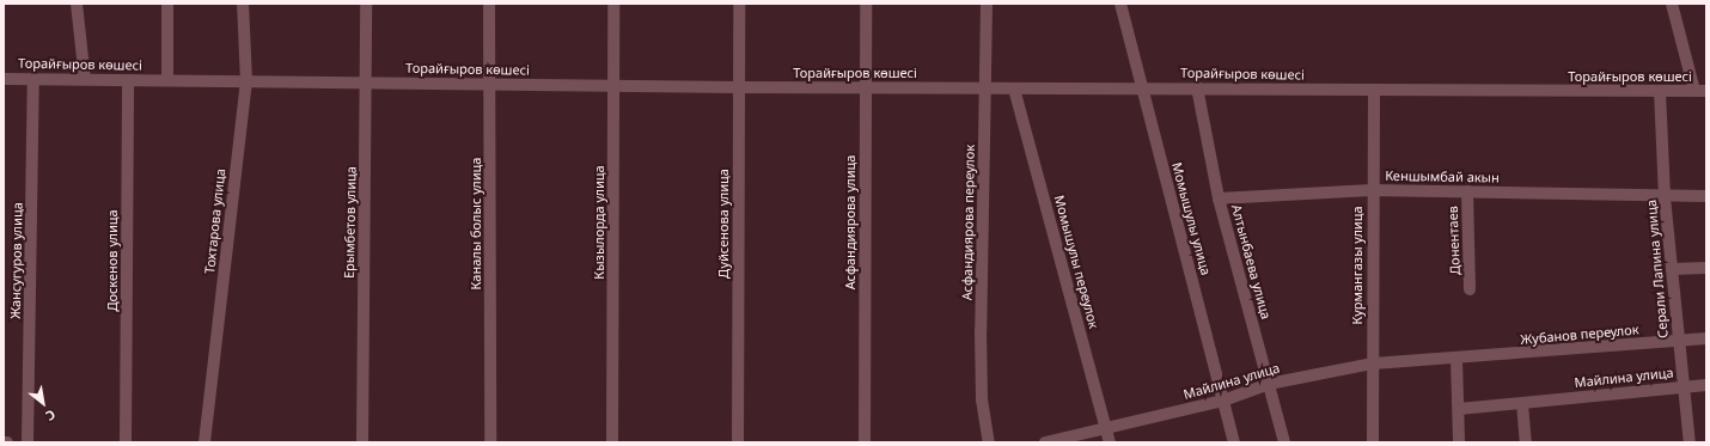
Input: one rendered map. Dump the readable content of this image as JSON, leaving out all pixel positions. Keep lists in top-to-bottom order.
{
  "streets": {
    "street": [
      "Торайғыров көшесі",
      "Кеншымбай акын",
      "Момышулы улица",
      "Тохтарова улица",
      "Ерымбетов улица",
      "Кызылорда улица",
      "Асфандиярова улица",
      "Асфандиярова переулок",
      "Каналы болыс улица",
      "Дуйсенова улица",
      "Донентаев",
      "Жансугуров улица",
      "Доскенов улица",
      "Момышулы переулок",
      "Алтынбаева улица",
      "Курмангазы улица",
      "Серали Лапина улица",
      "Жубанов переулок",
      "Майлина улица"
    ]
  },
  "crossings": [
    ["Торайғыров көшесі", "Момышулы улица"],
    ["Торайғыров көшесі", "Тохтарова улица"],
    ["Торайғыров көшесі", "Ерымбетов улица"],
    ["Торайғыров көшесі", "Кызылорда улица"],
    ["Торайғыров көшесі", "Асфандиярова улица"],
    ["Торайғыров көшесі", "Асфандиярова переулок"],
    ["Торайғыров көшесі", "Каналы болыс улица"],
    ["Торайғыров көшесі", "Дуйсенова улица"],
    ["Торайғыров көшесі", "Жансугуров улица"],
    ["Торайғыров көшесі", "Доскенов улица"],
    ["Торайғыров көшесі", "Момышулы переулок"],
    ["Торайғыров көшесі", "Алтынбаева улица"],
    ["Торайғыров көшесі", "Курмангазы улица"],
    ["Торайғыров көшесі", "Серали Лапина улица"],
    ["Кеншымбай акын", "Донентаев"],
    ["Кеншымбай акын", "Алтынбаева улица"],
    ["Кеншымбай акын", "Курмангазы улица"],
    ["Кеншымбай акын", "Серали Лапина улица"],
    ["Момышулы улица", "Майлина улица"],
    ["Момышулы переулок", "Майлина улица"],
    ["Алтынбаева улица", "Майлина улица"],
    ["Курмангазы улица", "Майлина улица"],
    ["Серали Лапина улица", "Жубанов переулок"],
    ["Серали Лапина улица", "Майлина улица"],
    ["Жубанов переулок", "Майлина улица"]
  ],
  "north": "bottom right"
}
